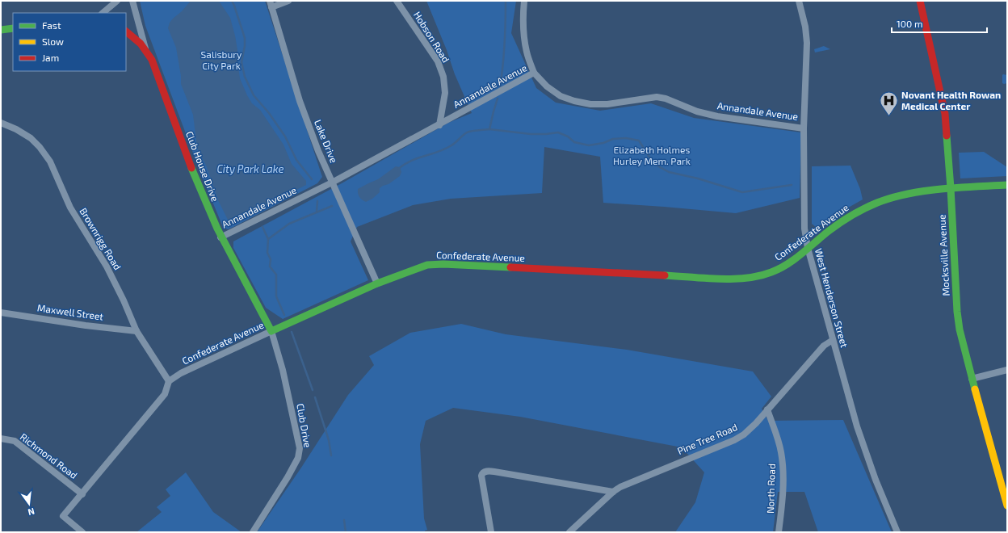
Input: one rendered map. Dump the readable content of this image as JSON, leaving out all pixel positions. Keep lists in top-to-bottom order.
{
  "streets": {
    "street": [
      "Hobson Road",
      "Annandale Avenue",
      "Lake Drive",
      "Club House Drive",
      "Confederate Avenue",
      "Brownrigg Road",
      "Mocksville Avenue",
      "West Henderson Street",
      "Maxwell Street",
      "Club Drive",
      "Pine Tree Road",
      "Richmond Road",
      "North Road"
    ]
  },
  "crossings": [
    ["Hobson Road", "Annandale Avenue"],
    ["Annandale Avenue", "Lake Drive"],
    ["Annandale Avenue", "Club House Drive"],
    ["Annandale Avenue", "West Henderson Street"],
    ["Lake Drive", "Confederate Avenue"],
    ["Club House Drive", "Confederate Avenue"],
    ["Club House Drive", "Club Drive"],
    ["Confederate Avenue", "Brownrigg Road"],
    ["Confederate Avenue", "Mocksville Avenue"],
    ["Confederate Avenue", "West Henderson Street"],
    ["Confederate Avenue", "Club Drive"],
    ["Brownrigg Road", "Maxwell Street"],
    ["West Henderson Street", "Pine Tree Road"],
    ["Pine Tree Road", "North Road"]
  ],
  "water": ["City Park Lake"],
  "parks": ["Salisbury City Park", "Elizabeth Holmes Hurley Mem. Park"],
  "places": {
    "hospital": ["Novant Health Rowan Medical Center"]
  },
  "legend": ["Fast", "Slow", "Jam"],
  "scale_bar": "100 m",
  "north": "bottom"
}
